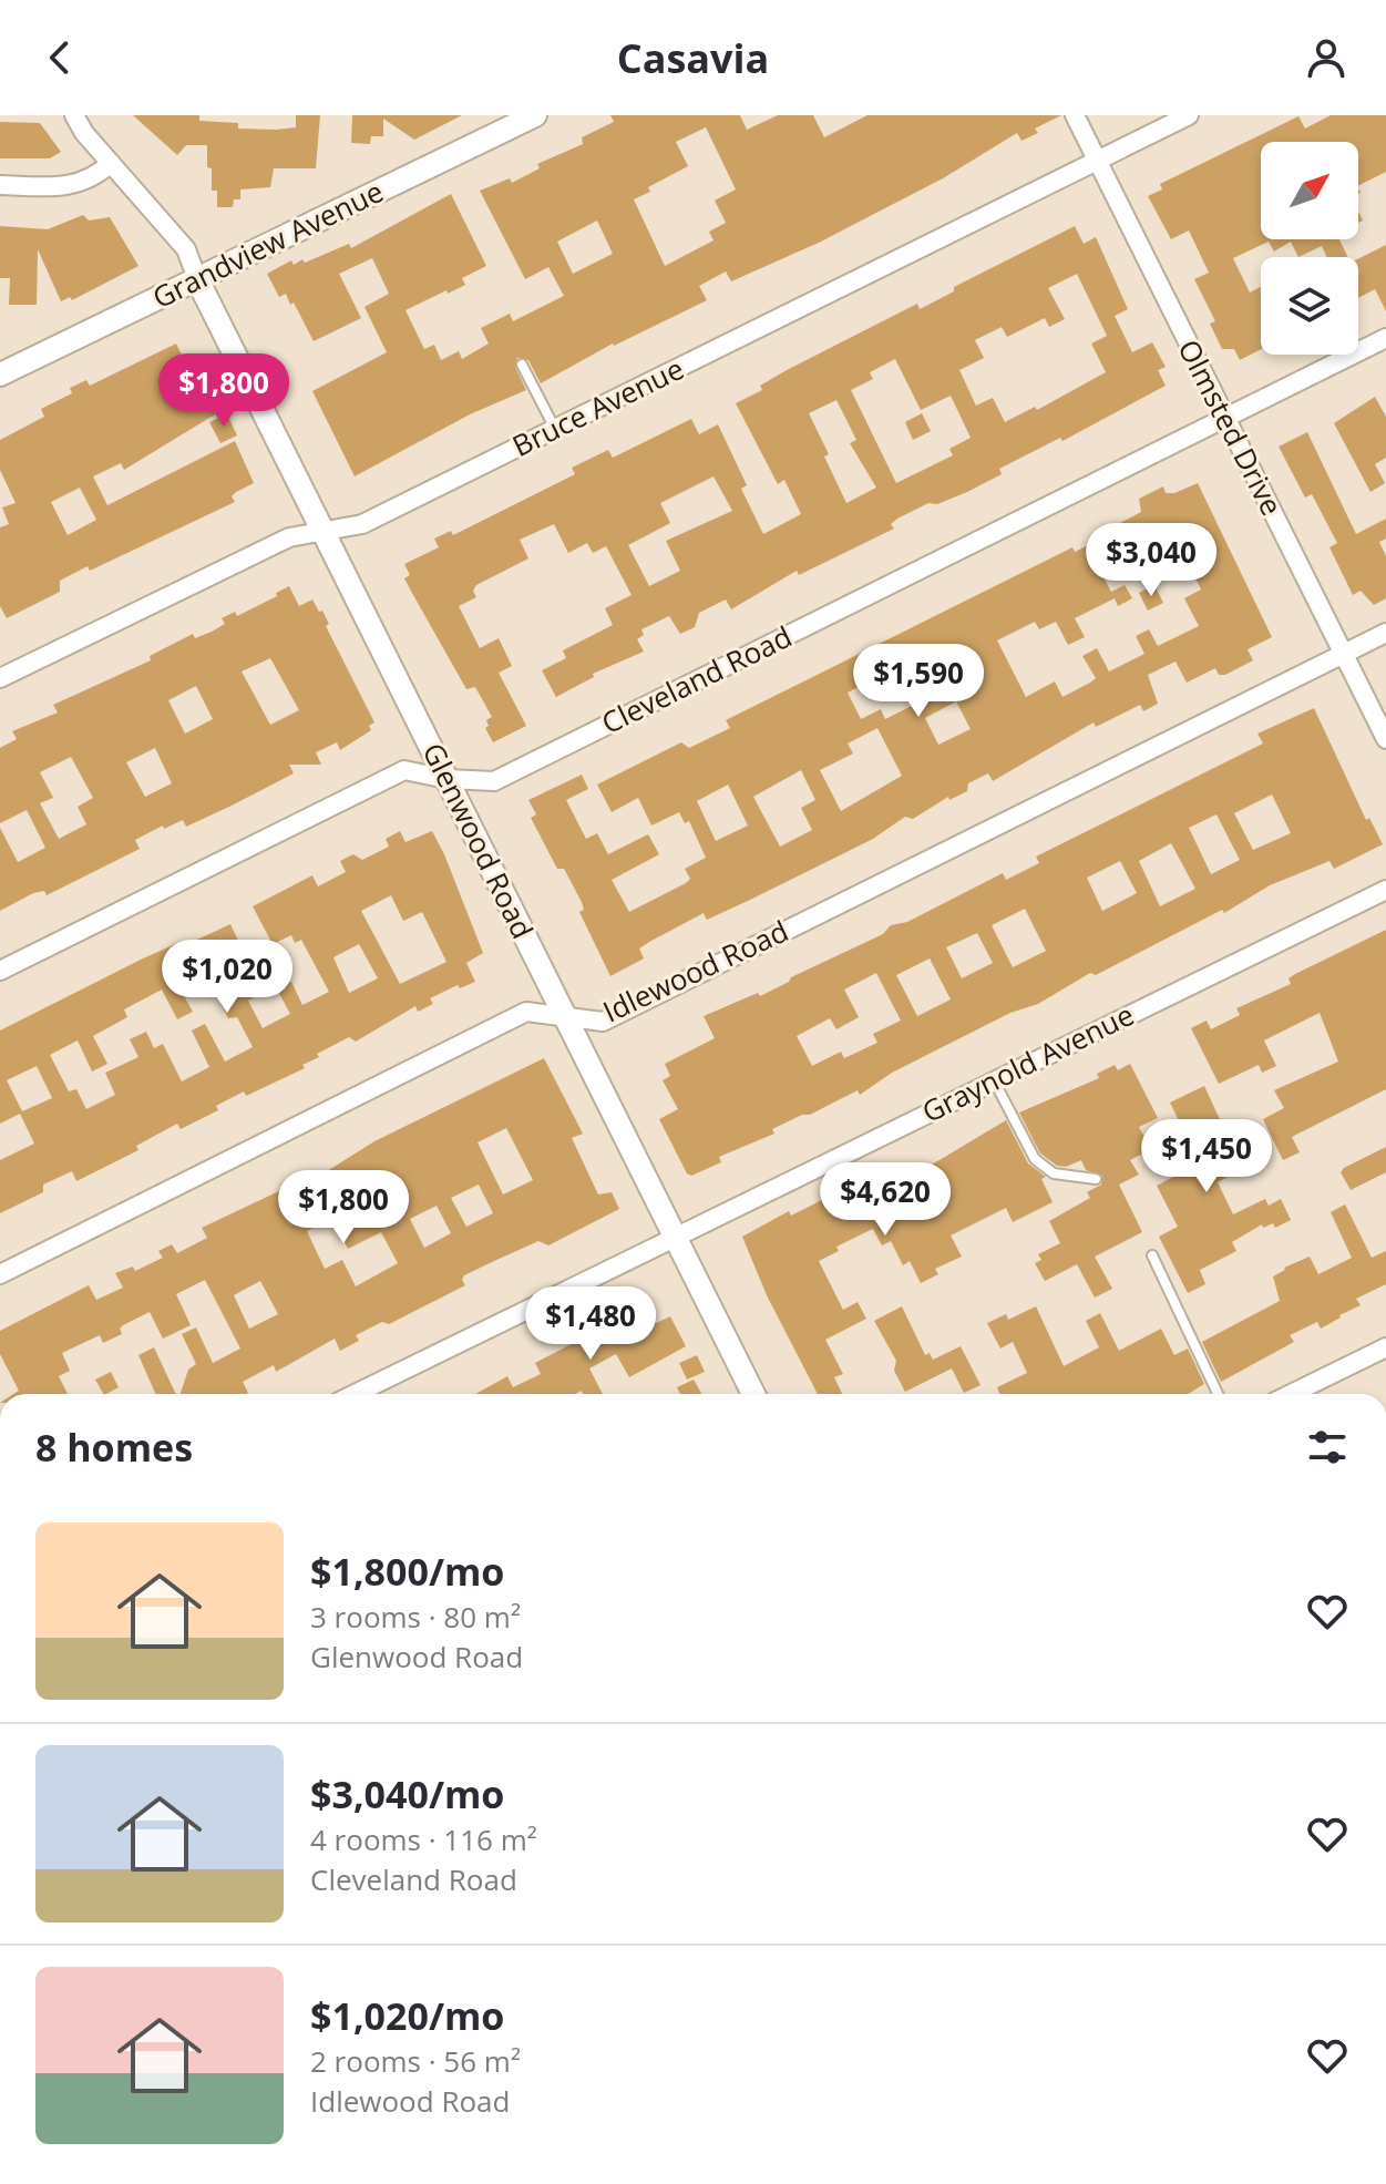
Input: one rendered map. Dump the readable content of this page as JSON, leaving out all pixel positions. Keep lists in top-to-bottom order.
{
  "streets": {
    "street": [
      "Grandview Avenue",
      "Bruce Avenue",
      "Olmsted Drive",
      "Cleveland Road",
      "Glenwood Road",
      "Idlewood Road",
      "Graynold Avenue"
    ]
  },
  "crossings": [
    ["Grandview Avenue", "Glenwood Road"],
    ["Bruce Avenue", "Olmsted Drive"],
    ["Bruce Avenue", "Glenwood Road"],
    ["Olmsted Drive", "Cleveland Road"],
    ["Olmsted Drive", "Idlewood Road"],
    ["Cleveland Road", "Glenwood Road"],
    ["Glenwood Road", "Idlewood Road"],
    ["Glenwood Road", "Graynold Avenue"]
  ],
  "north": "top right",
  "page": {
    "header": "Casavia",
    "price": [
      "$1,800",
      "$3,040",
      "$1,590",
      "$1,020",
      "$1,450",
      "$4,620",
      "$1,800",
      "$1,480"
    ],
    "heading": "8 homes",
    "list": [
      {
        "name": "$1,800/mo",
        "note": "3 rooms · 80 m² · Glenwood Road"
      },
      {
        "name": "$3,040/mo",
        "note": "4 rooms · 116 m² · Cleveland Road"
      },
      {
        "name": "$1,020/mo",
        "note": "2 rooms · 56 m² · Idlewood Road"
      }
    ]
  }
}
